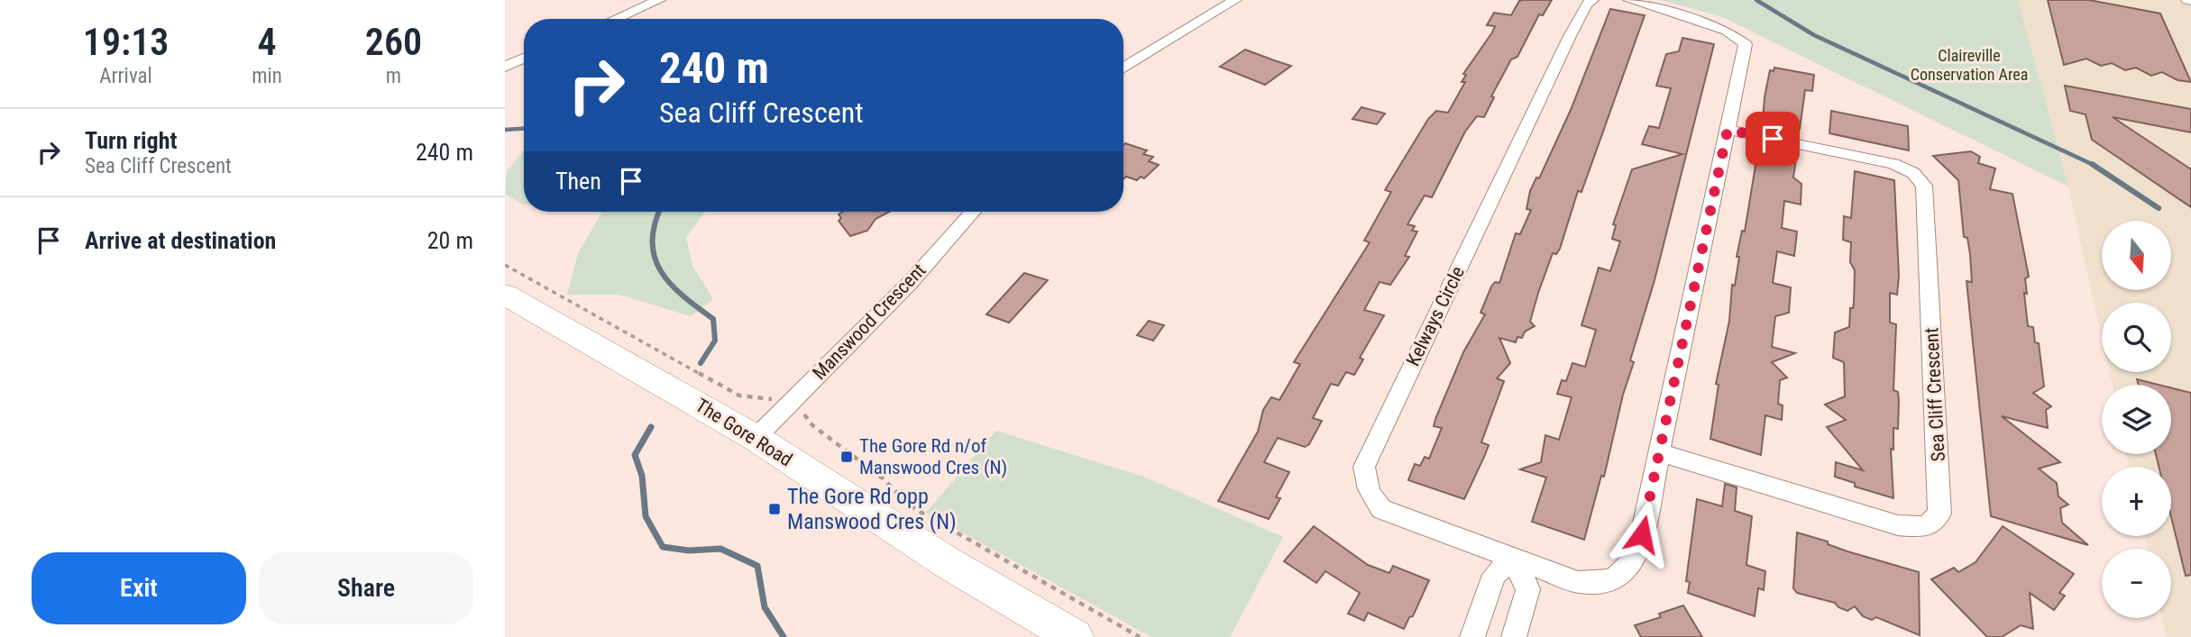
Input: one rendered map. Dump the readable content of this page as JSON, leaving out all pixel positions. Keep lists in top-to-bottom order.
{
  "streets": {
    "main road": ["The Gore Road"],
    "street": ["Kelways Circle", "Manswood Crescent", "Sea Cliff Crescent"]
  },
  "crossings": [
    ["Kelways Circle", "Sea Cliff Crescent"],
    ["Manswood Crescent", "The Gore Road"]
  ],
  "parks": ["Claireville Conservation Area"],
  "places": {
    "transit": ["The Gore Rd n/of Manswood Cres (N)", "The Gore Rd opp Manswood Cres (N)"]
  },
  "north": "bottom",
  "page": {
    "eta": [
      "19:13",
      "Arrival",
      "4",
      "min",
      "260",
      "m"
    ],
    "turn": ["240 m", "Sea Cliff Crescent"],
    "list": [
      {
        "name": "Turn right",
        "note": "Sea Cliff Crescent",
        "value": "240 m"
      },
      {
        "name": "Arrive at destination",
        "value": "20 m"
      }
    ],
    "then": "Then",
    "map_buttons": ["+", "−"],
    "buttons": ["Exit", "Share"]
  }
}
